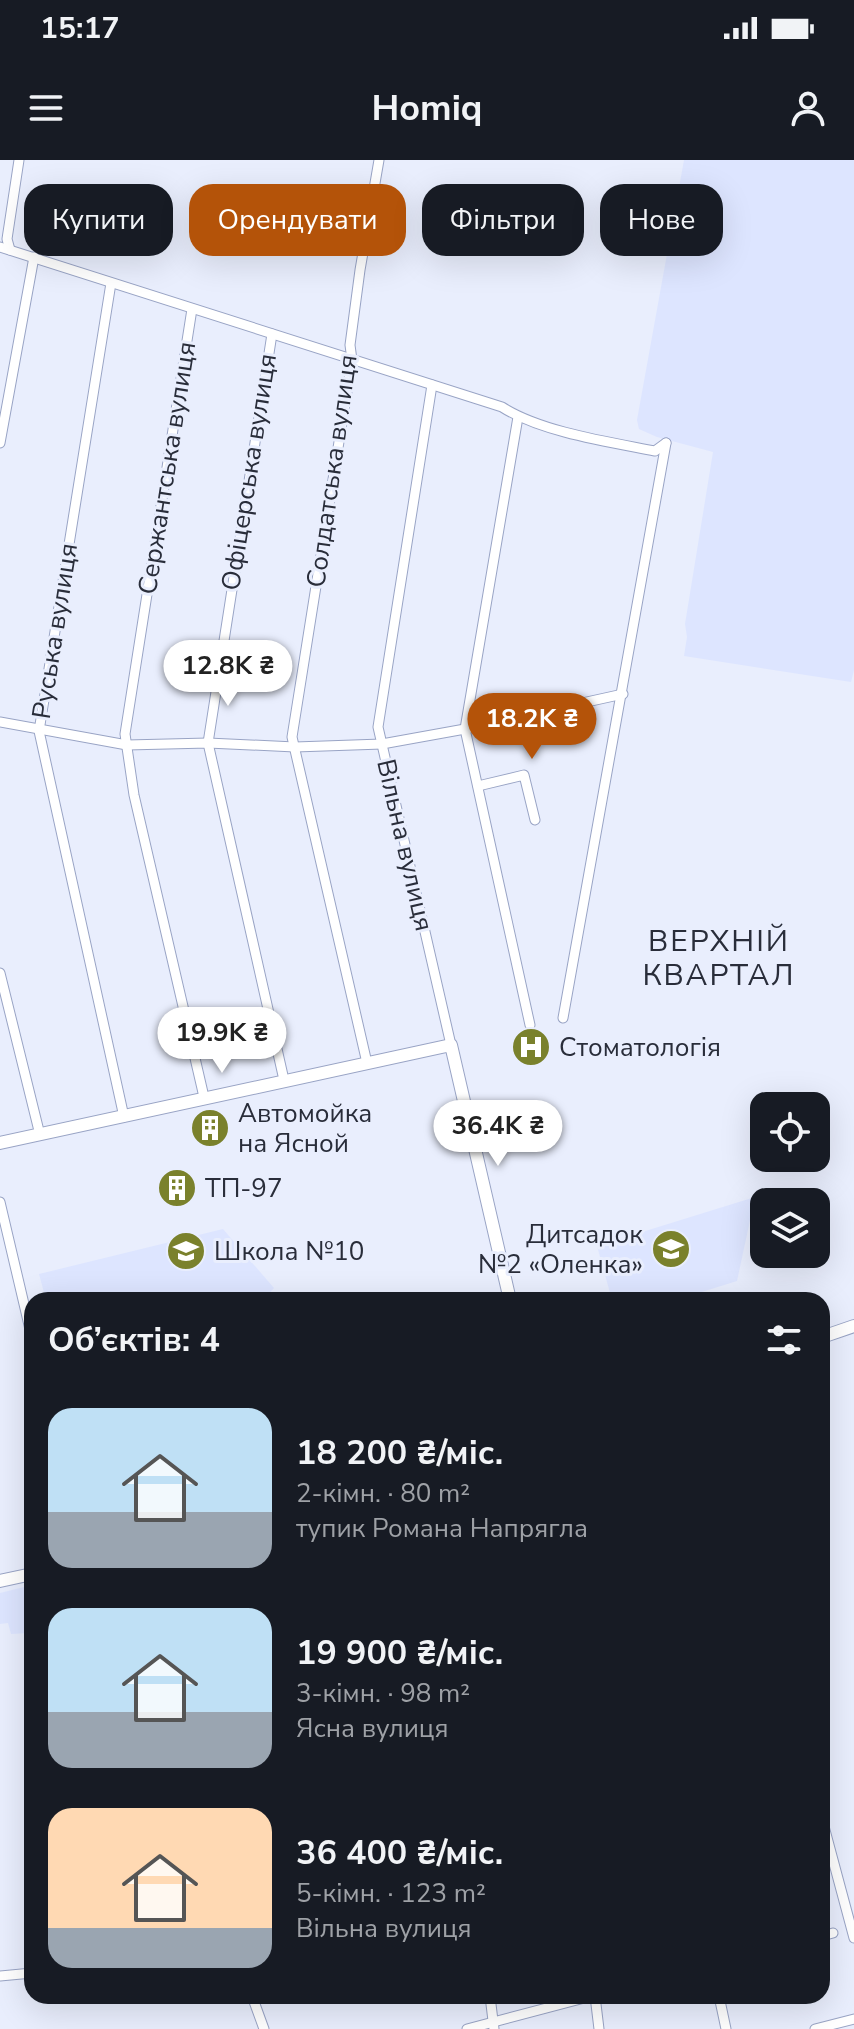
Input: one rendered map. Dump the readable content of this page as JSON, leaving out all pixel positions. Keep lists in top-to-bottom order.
{
  "streets": {
    "street": [
      "Сержантська вулиця",
      "Солдатська вулиця",
      "Офіцерська вулиця",
      "Руська вулиця",
      "Вільна вулиця"
    ]
  },
  "districts": ["ВЕРХНІЙ КВАРТАЛ"],
  "places": {
    "hospital": ["Стоматологія"],
    "building": ["Автомойка на Ясной", "ТП-97"],
    "school or university": ["Дитсадок №2 «Оленка»", "Школа №10"]
  },
  "page": {
    "status": "15:17",
    "header": "Homiq",
    "chip": [
      "Купити",
      "Орендувати",
      "Фільтри",
      "Нове"
    ],
    "price": [
      "12.8K ₴",
      "18.2K ₴",
      "19.9K ₴",
      "36.4K ₴"
    ],
    "heading": "Об’єктів: 4",
    "list": [
      {
        "name": "18 200 ₴/міс.",
        "note": "2-кімн. · 80 m² · тупик Романа Напрягла"
      },
      {
        "name": "19 900 ₴/міс.",
        "note": "3-кімн. · 98 m² · Ясна вулиця"
      },
      {
        "name": "36 400 ₴/міс.",
        "note": "5-кімн. · 123 m² · Вільна вулиця"
      }
    ]
  }
}
